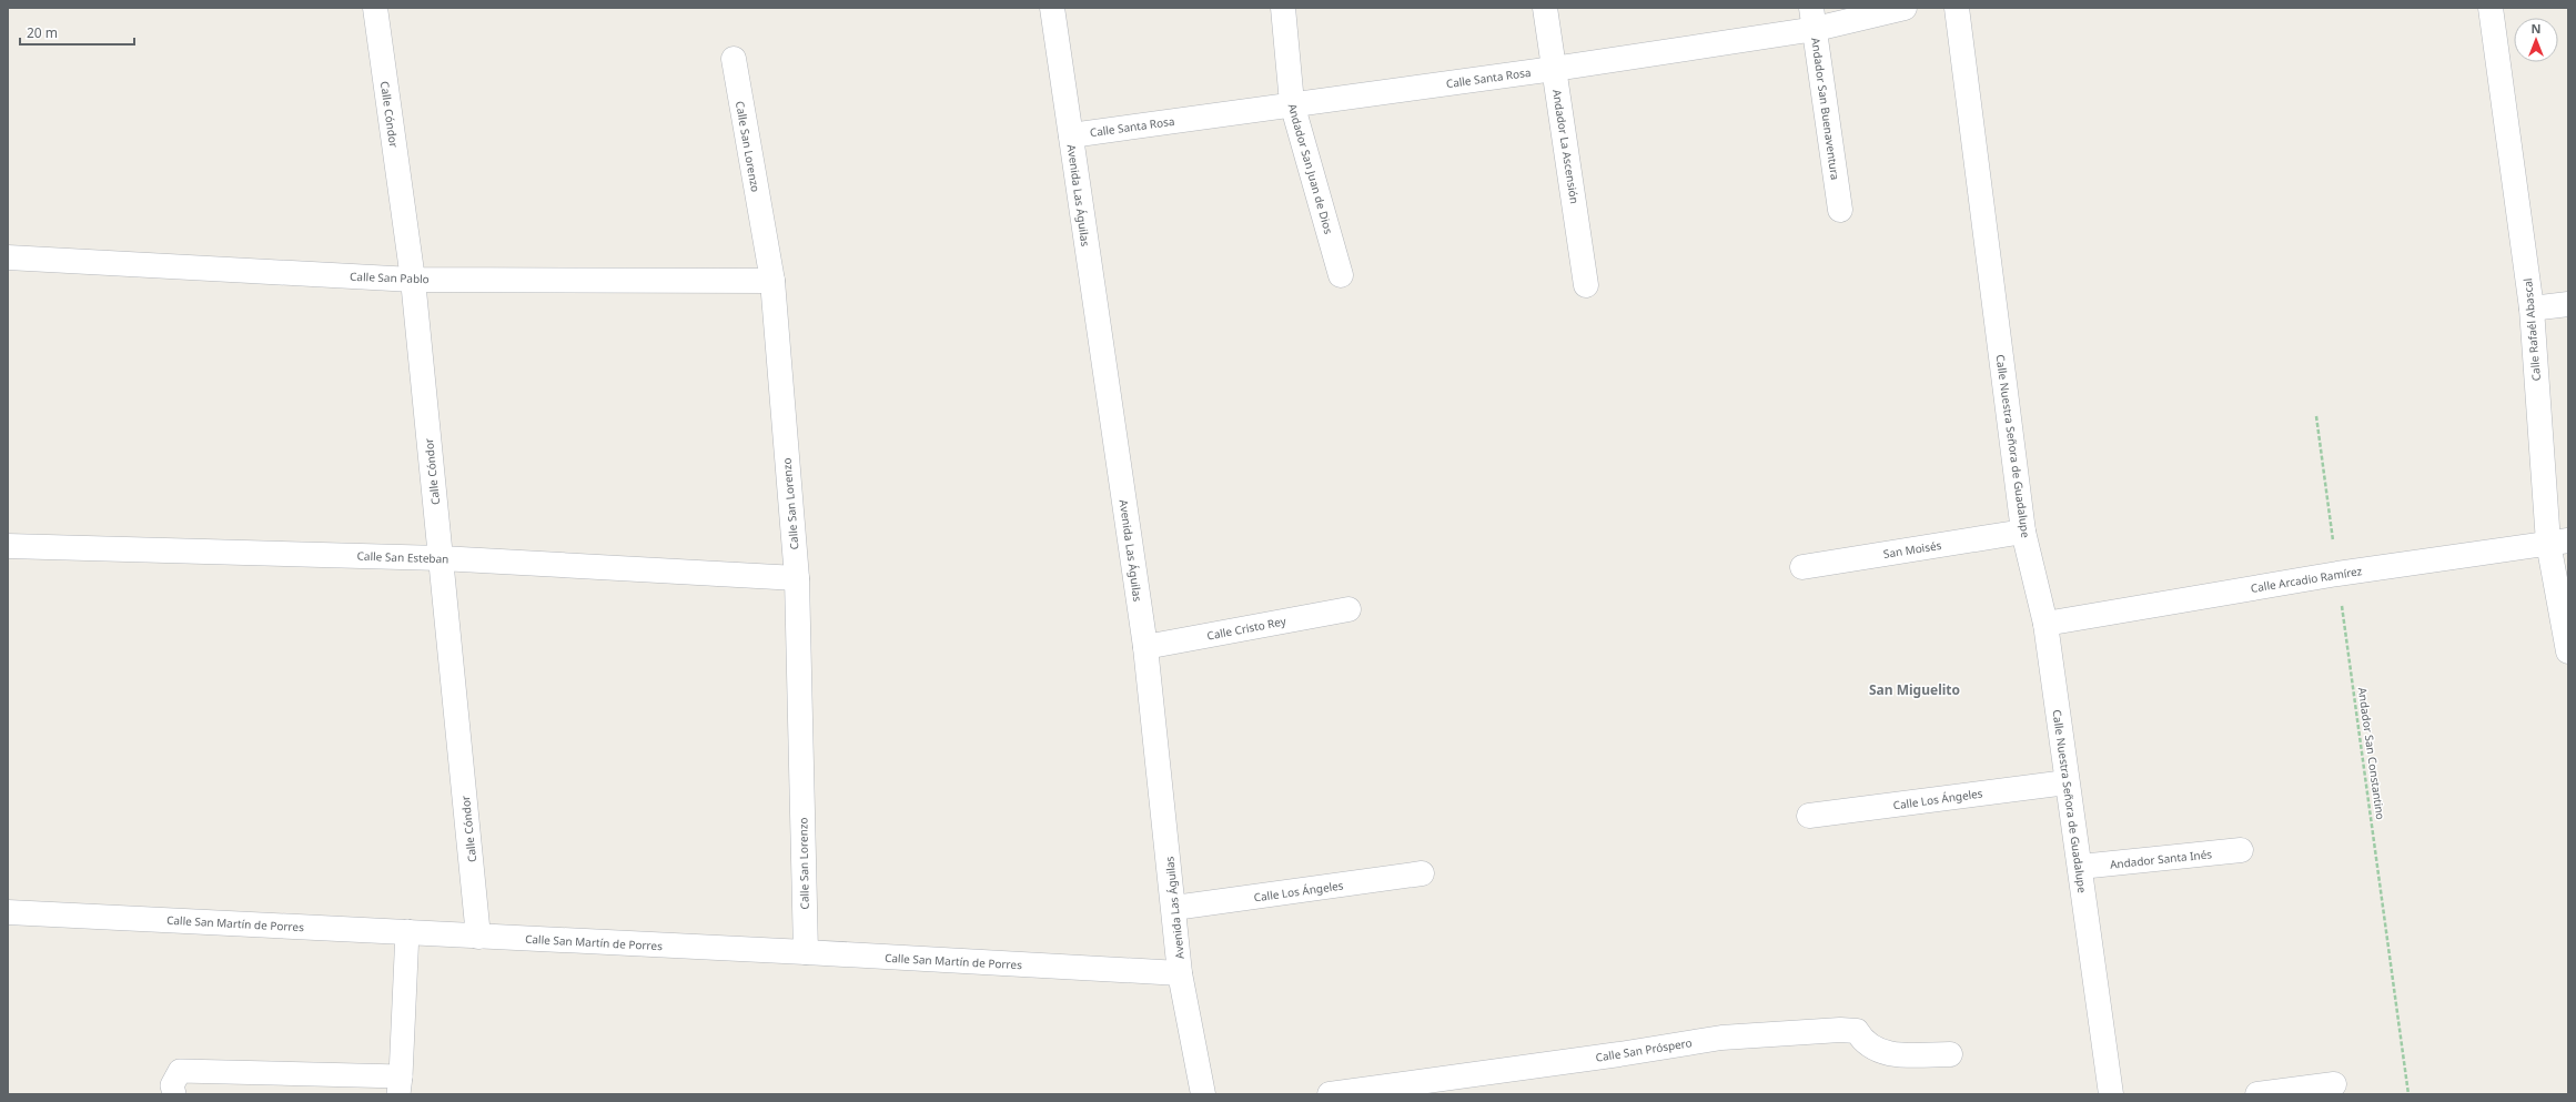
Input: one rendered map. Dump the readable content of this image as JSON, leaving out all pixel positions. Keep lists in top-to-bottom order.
{
  "streets": {
    "street": [
      "Calle Santa Rosa",
      "Andador San Buenaventura",
      "Calle Cóndor",
      "Calle San Lorenzo",
      "Andador La Ascensión",
      "Andador San Juan de Dios",
      "Avenida Las Águilas",
      "Calle San Pablo",
      "Calle Rafaél Abascal",
      "Calle Nuestra Señora de Guadalupe",
      "San Moisés",
      "Calle San Esteban",
      "Calle Arcadio Ramírez",
      "Calle Cristo Rey",
      "Calle Los Ángeles",
      "Andador Santa Inés",
      "Calle San Martín de Porres",
      "Calle San Próspero"
    ],
    "path": ["Andador San Constantino"]
  },
  "crossings": [
    ["Calle Santa Rosa", "Andador San Buenaventura"],
    ["Calle Santa Rosa", "Andador La Ascensión"],
    ["Calle Santa Rosa", "Andador San Juan de Dios"],
    ["Calle Santa Rosa", "Avenida Las Águilas"],
    ["Calle Cóndor", "Calle San Pablo"],
    ["Calle Cóndor", "Calle San Esteban"],
    ["Calle Cóndor", "Calle San Martín de Porres"],
    ["Calle San Lorenzo", "Calle San Pablo"],
    ["Calle San Lorenzo", "Calle San Esteban"],
    ["Calle San Lorenzo", "Calle San Martín de Porres"],
    ["Avenida Las Águilas", "Calle Cristo Rey"],
    ["Avenida Las Águilas", "Calle Los Ángeles"],
    ["Avenida Las Águilas", "Calle San Martín de Porres"],
    ["Calle Rafaél Abascal", "Calle Arcadio Ramírez"],
    ["Calle Nuestra Señora de Guadalupe", "San Moisés"],
    ["Calle Nuestra Señora de Guadalupe", "Calle Arcadio Ramírez"],
    ["Calle Nuestra Señora de Guadalupe", "Calle Los Ángeles"],
    ["Calle Nuestra Señora de Guadalupe", "Andador Santa Inés"],
    ["Calle Arcadio Ramírez", "Andador San Constantino"]
  ],
  "districts": ["San Miguelito"],
  "scale_bar": "20 m",
  "north": "top"
}
